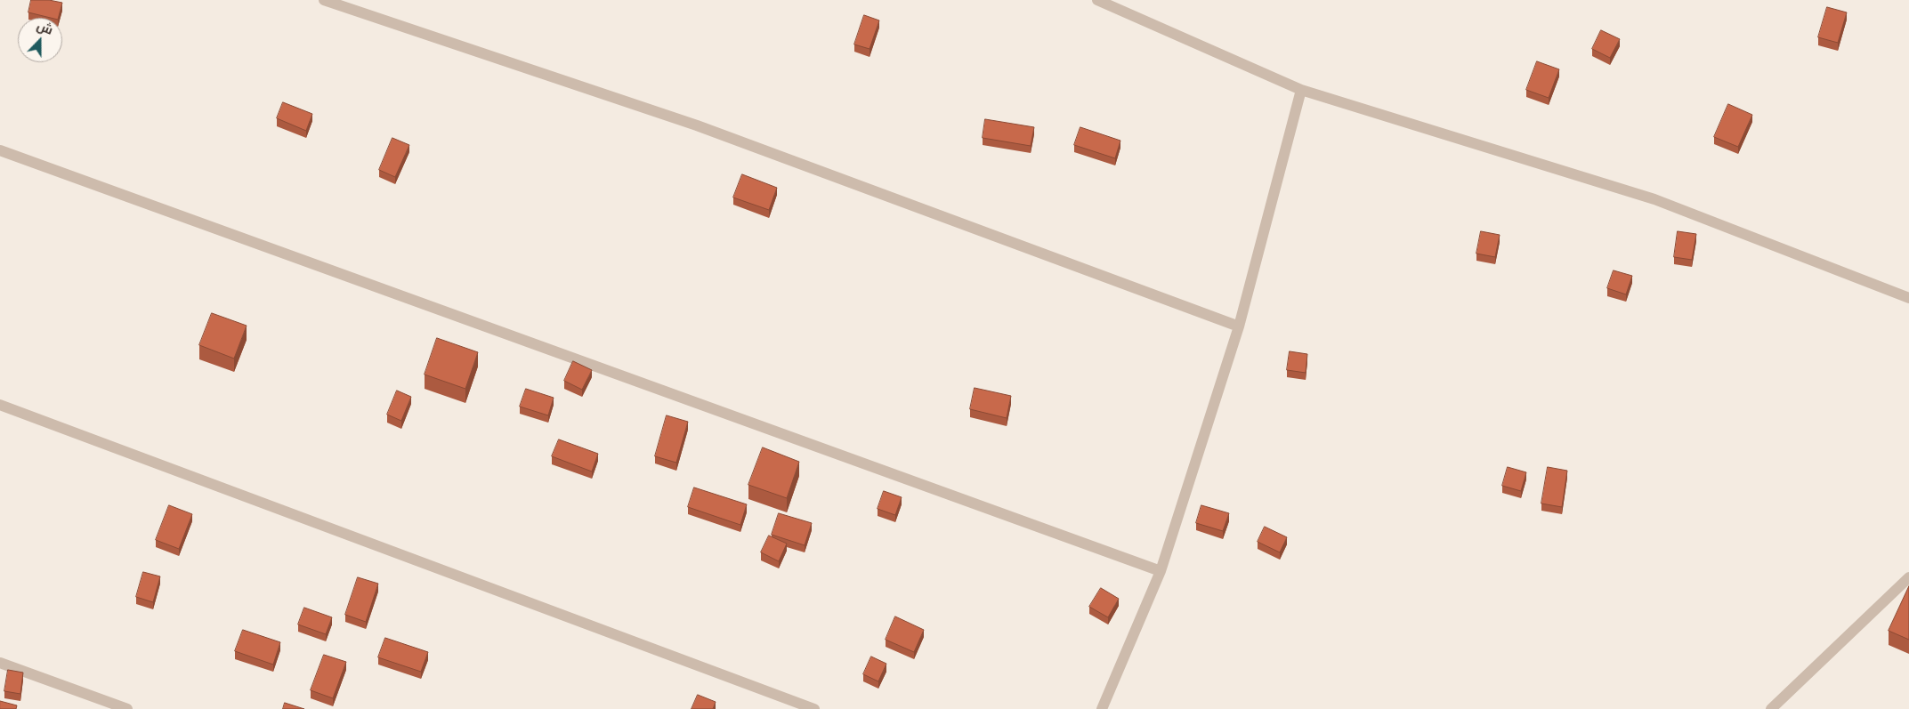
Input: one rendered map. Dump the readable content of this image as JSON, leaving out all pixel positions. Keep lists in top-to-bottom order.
{
  "north": "top"
}
